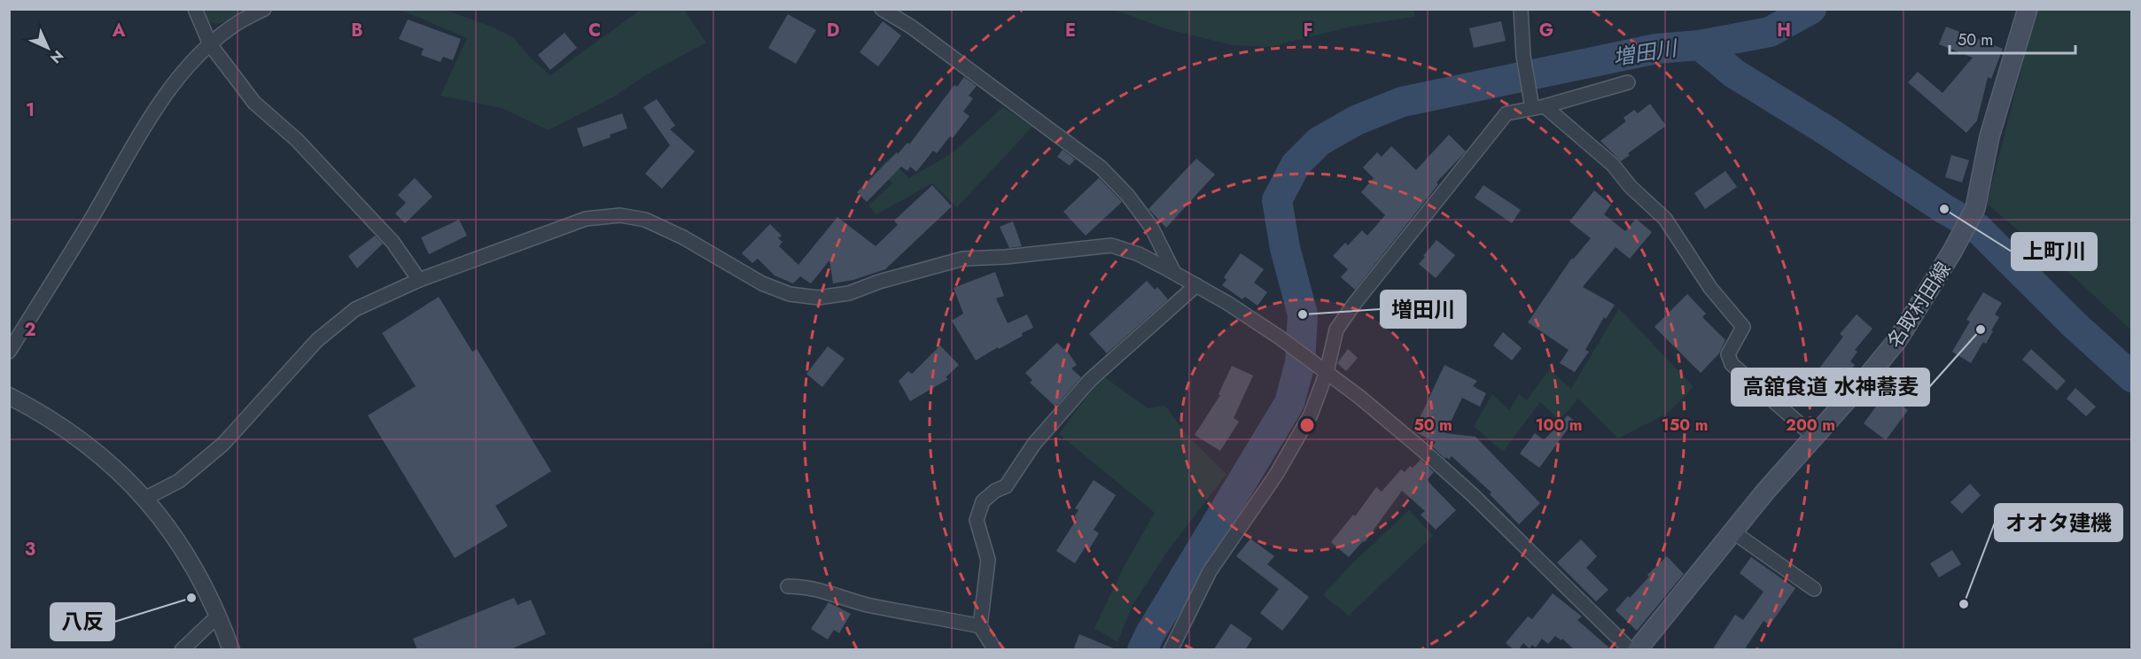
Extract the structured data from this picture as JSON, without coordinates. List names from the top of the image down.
{
  "streets": {
    "main road": ["名取村田線"]
  },
  "water": ["増田川"],
  "places": [
    "上町川",
    "増田川",
    "高舘食道 水神蕎麦",
    "八反",
    "オオタ建機"
  ],
  "scale_bar": "50 m",
  "north": "bottom right",
  "grid": {
    "columns": [
      "A",
      "B",
      "C",
      "D",
      "E",
      "F",
      "G",
      "H"
    ],
    "rows": ["1", "2", "3"]
  },
  "rings": [
    "50 m",
    "100 m",
    "150 m",
    "200 m"
  ]
}
